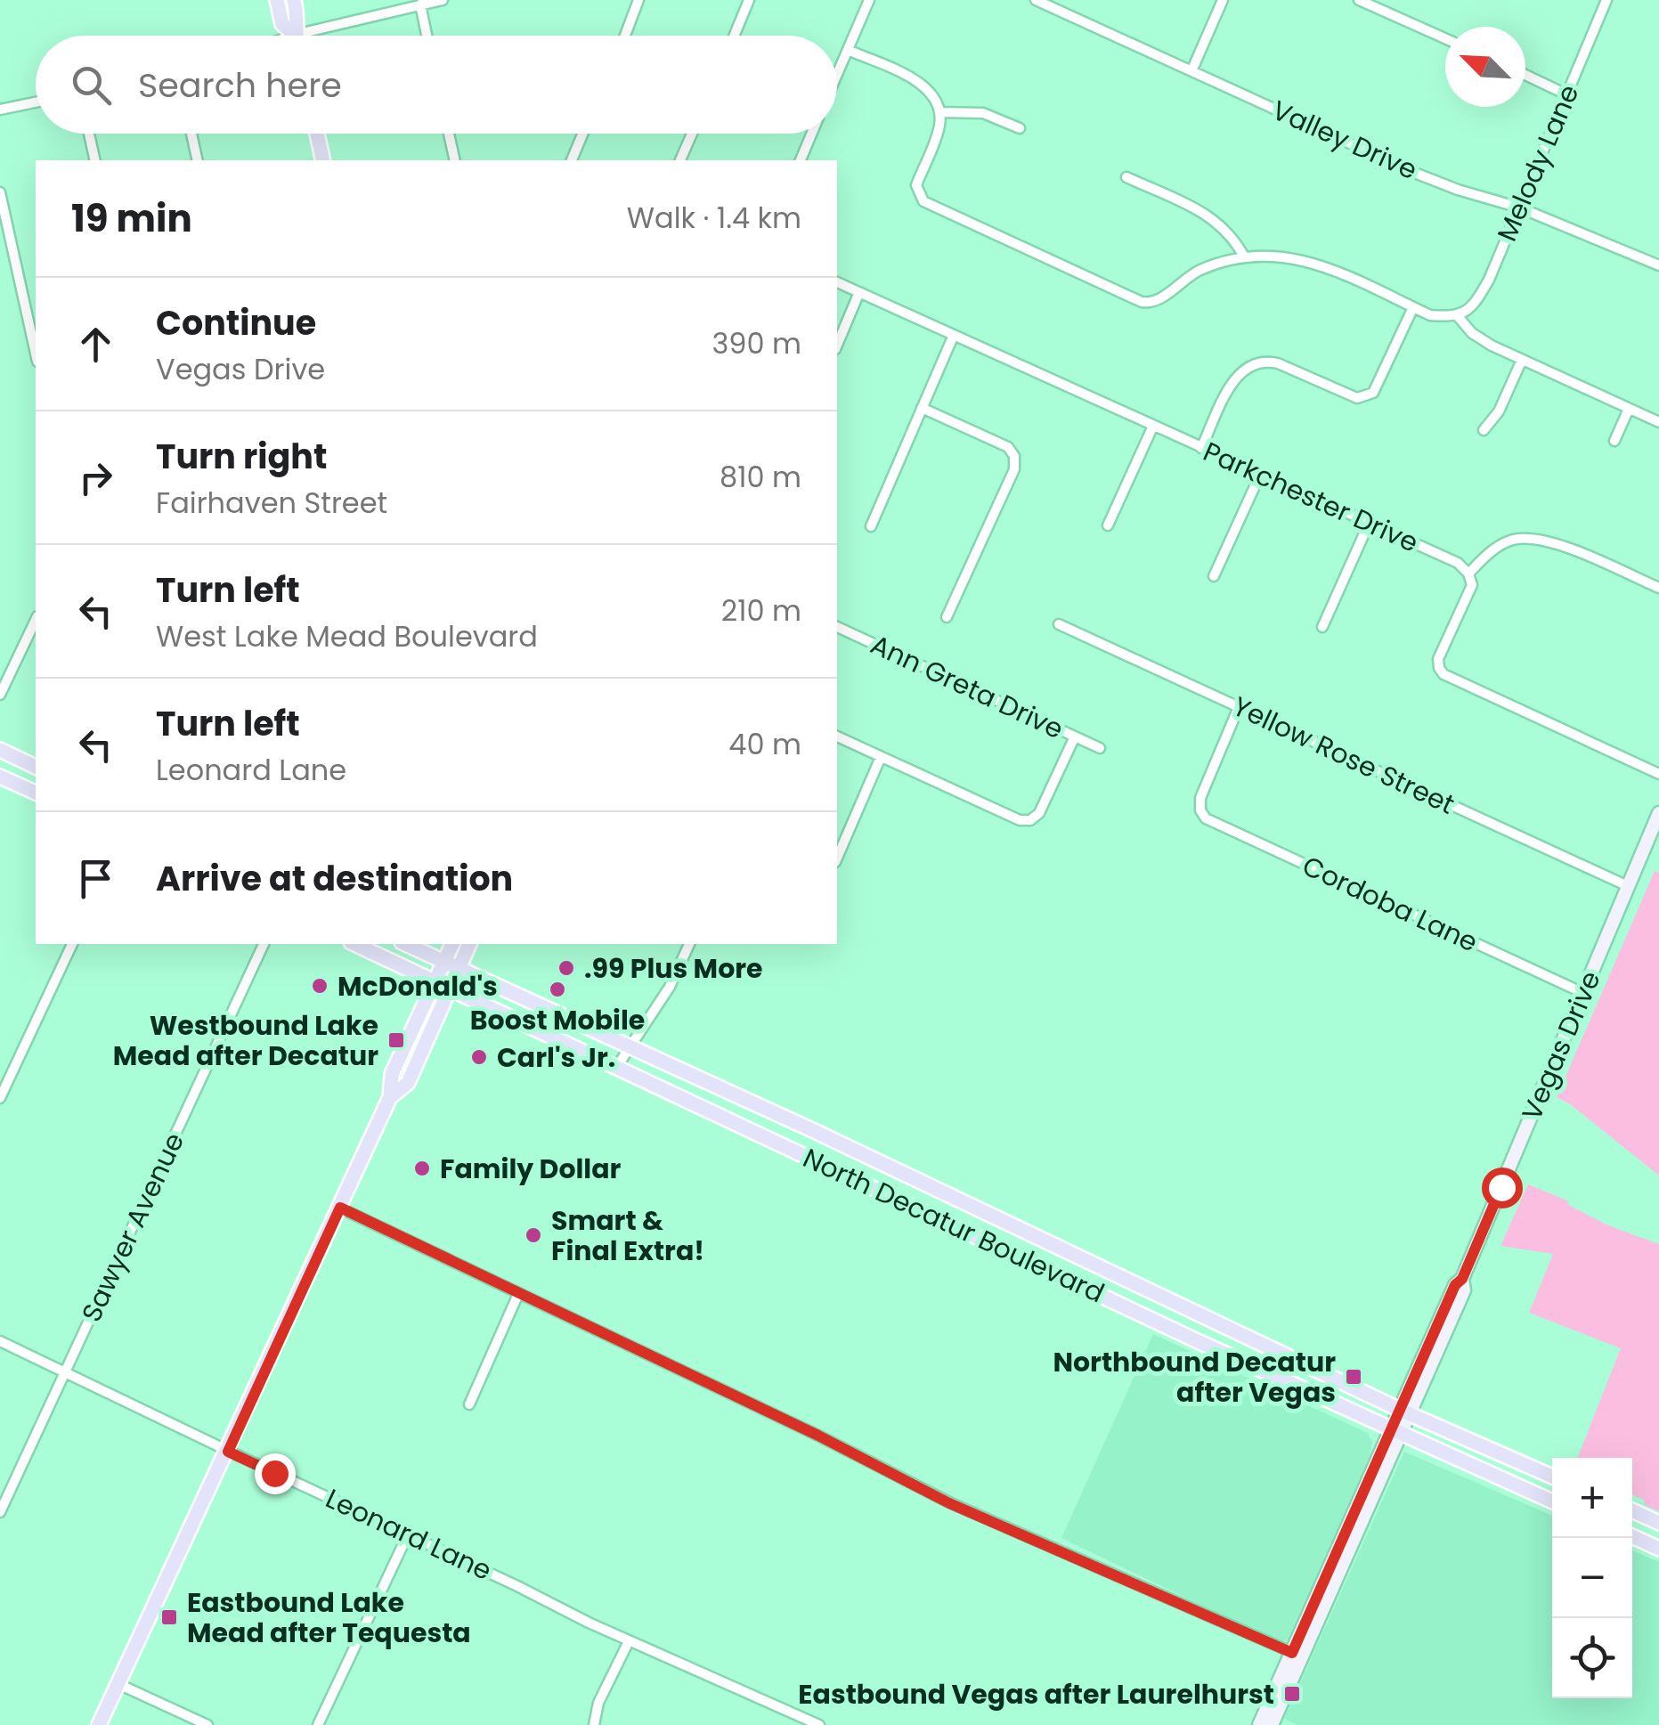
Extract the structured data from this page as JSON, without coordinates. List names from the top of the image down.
{
  "streets": {
    "main road": ["Vegas Drive", "North Decatur Boulevard"],
    "street": [
      "Valley Drive",
      "Melody Lane",
      "Parkchester Drive",
      "Ann Greta Drive",
      "Yellow Rose Street",
      "Cordoba Lane",
      "Sawyer Avenue",
      "Leonard Lane"
    ]
  },
  "crossings": [
    ["Valley Drive", "Melody Lane"],
    ["Yellow Rose Street", "Cordoba Lane"],
    ["Yellow Rose Street", "Vegas Drive"],
    ["Cordoba Lane", "Vegas Drive"],
    ["Vegas Drive", "North Decatur Boulevard"],
    ["Sawyer Avenue", "Leonard Lane"]
  ],
  "places": {
    "other": [
      ".99 Plus More",
      "McDonald's",
      "Boost Mobile",
      "Carl's Jr.",
      "Family Dollar",
      "Smart & Final Extra!"
    ],
    "transit": [
      "Westbound Lake Mead after Decatur",
      "Northbound Decatur after Vegas",
      "Eastbound Lake Mead after Tequesta",
      "Eastbound Vegas after Laurelhurst"
    ]
  },
  "north": "top left",
  "page": {
    "search": "Search here",
    "heading": ["19 min", "Walk · 1.4 km"],
    "list": [
      ["Continue", "Vegas Drive", "390 m"],
      ["Turn right", "Fairhaven Street", "810 m"],
      ["Turn left", "West Lake Mead Boulevard", "210 m"],
      ["Turn left", "Leonard Lane", "40 m"],
      "Arrive at destination"
    ],
    "map_buttons": ["+", "−"]
  }
}
